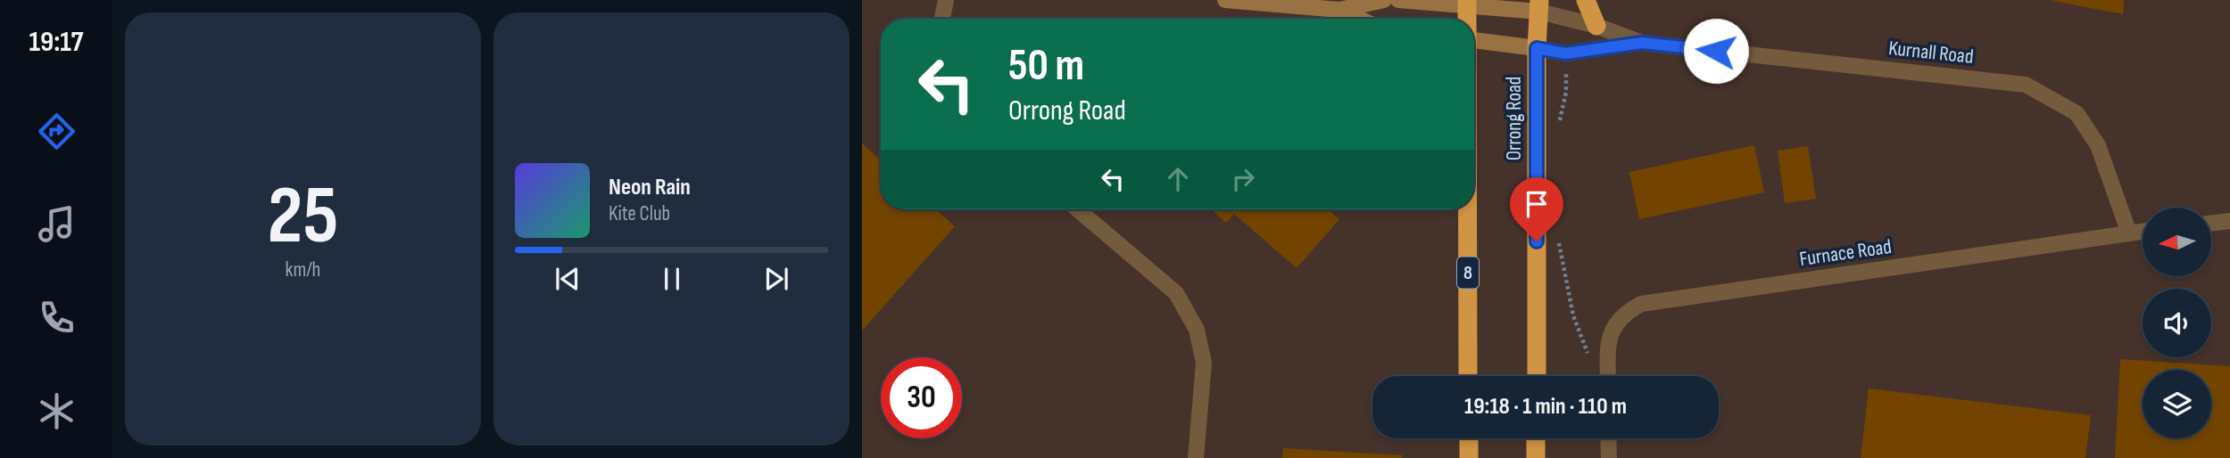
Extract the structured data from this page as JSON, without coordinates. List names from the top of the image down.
{
  "streets": {
    "highway": ["Orrong Road", "8"],
    "street": ["Kurnall Road", "Furnace Road"]
  },
  "crossings": [
    ["Kurnall Road", "Orrong Road"],
    ["Kurnall Road", "Furnace Road"],
    ["Kurnall Road", "8"]
  ],
  "north": "left",
  "page": {
    "tabs": "19:17",
    "tile": ["25", "km/h"],
    "turn": ["50 m", "Orrong Road"],
    "song": ["Neon Rain", "Kite Club"],
    "limit": "30",
    "trip": "19:18 · 1 min · 110 m"
  }
}
